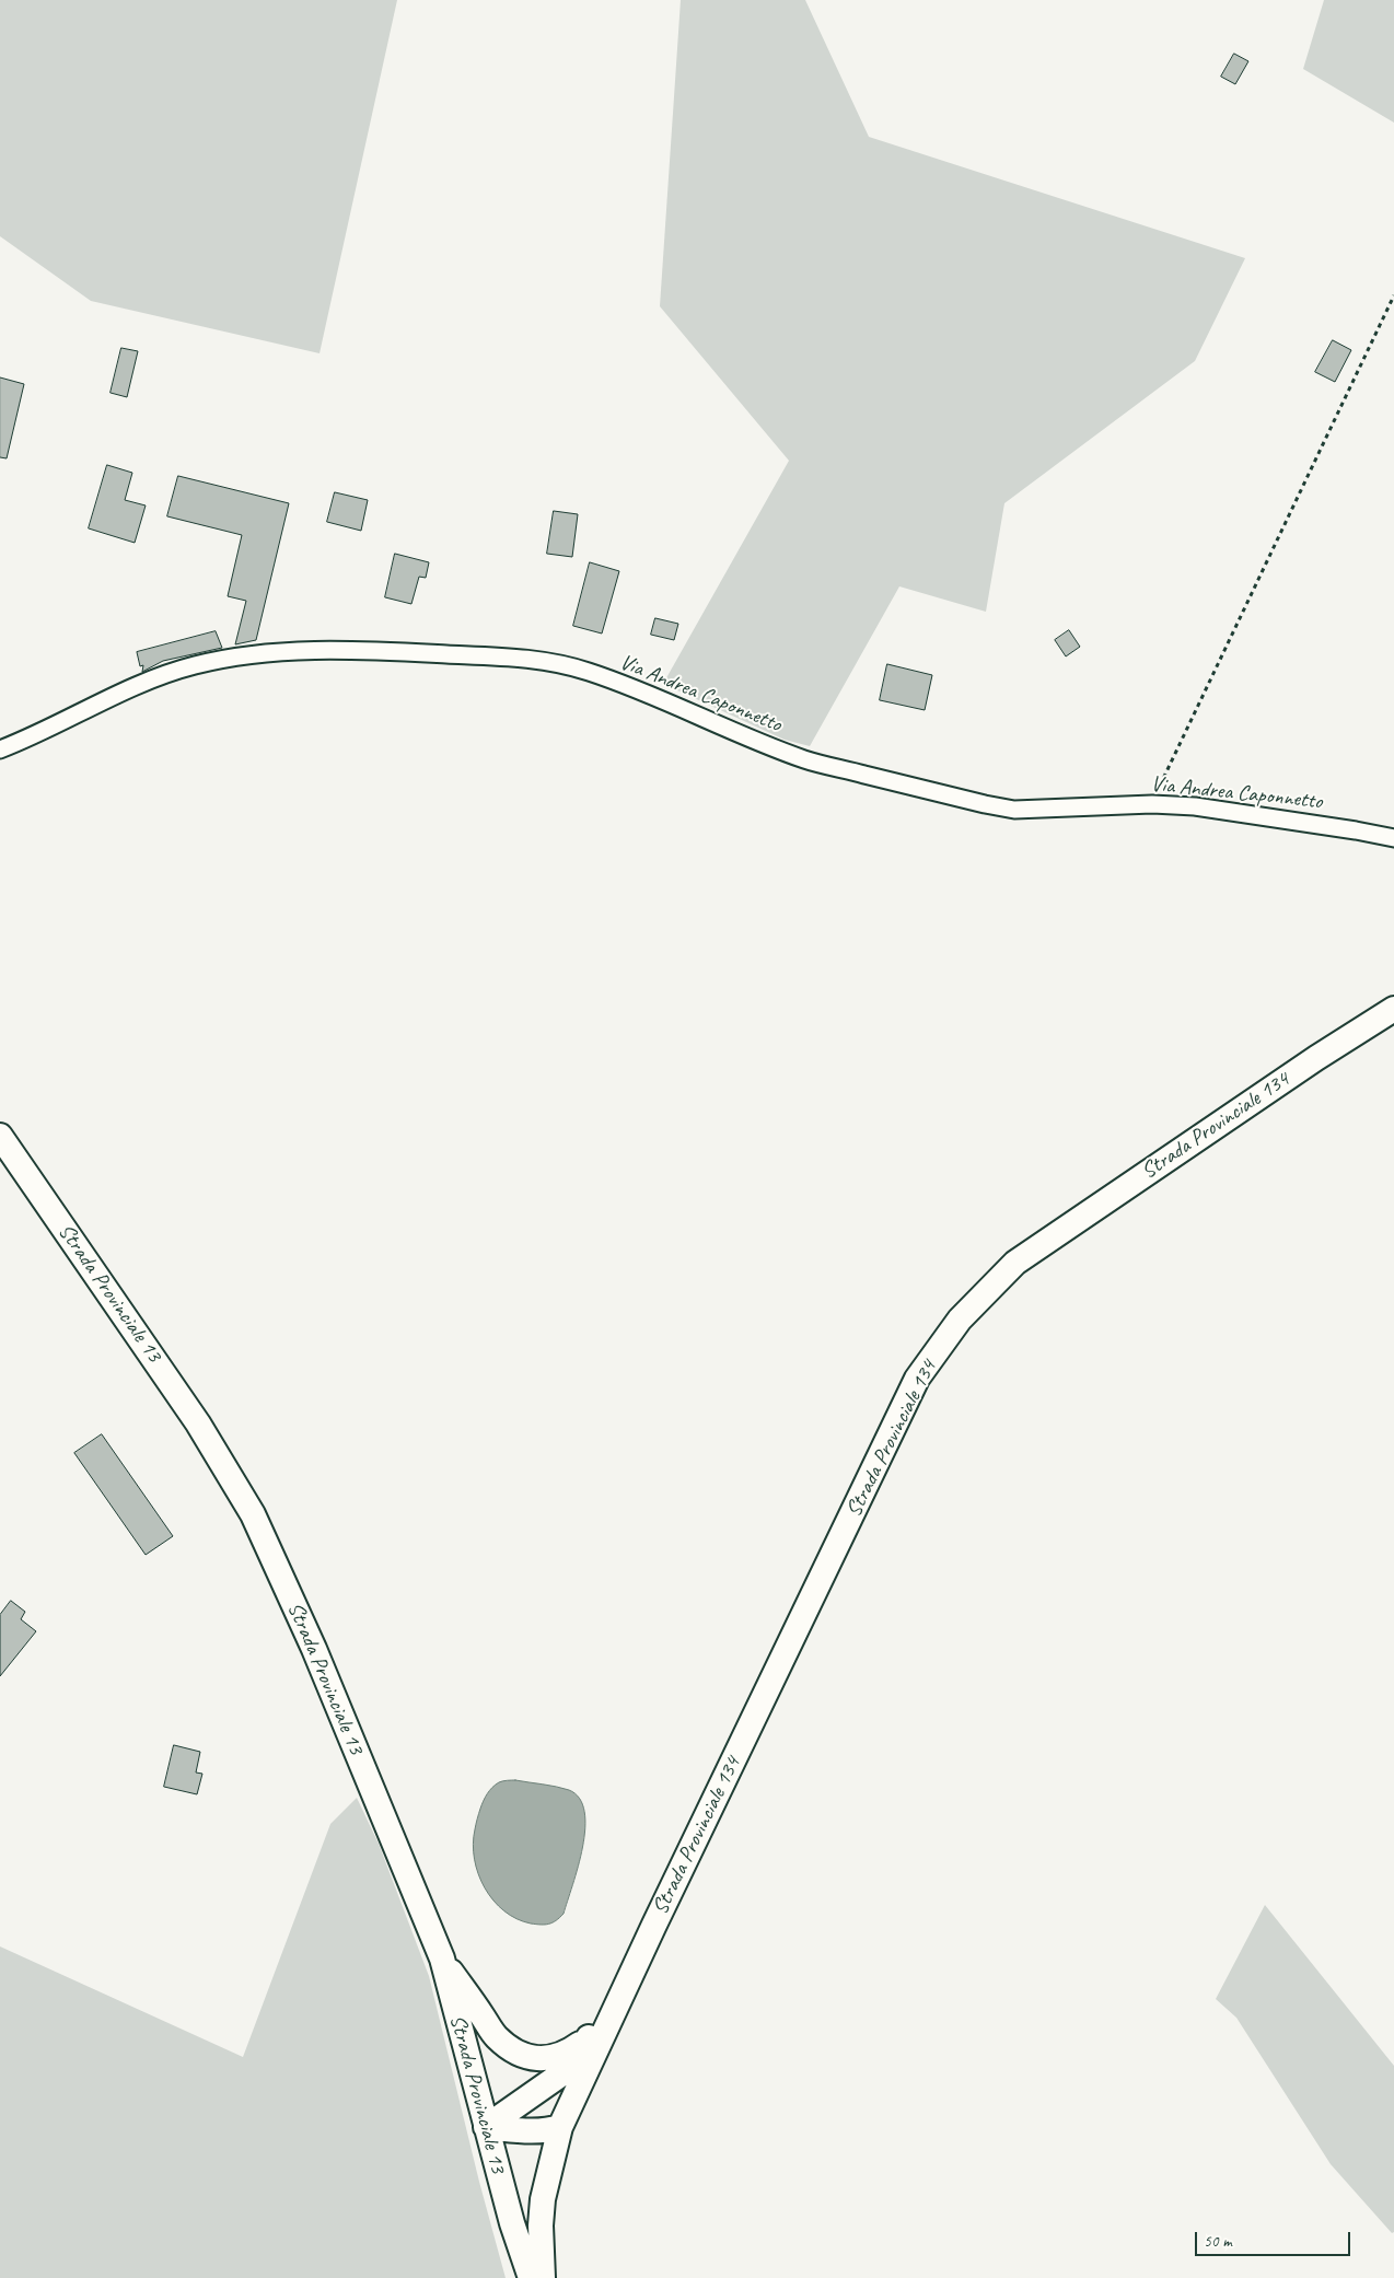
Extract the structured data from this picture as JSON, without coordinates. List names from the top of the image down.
{
  "streets": {
    "main road": ["Strada Provinciale 134", "Strada Provinciale 13"],
    "street": ["Via Andrea Caponnetto"]
  },
  "scale_bar": "50 m"
}
